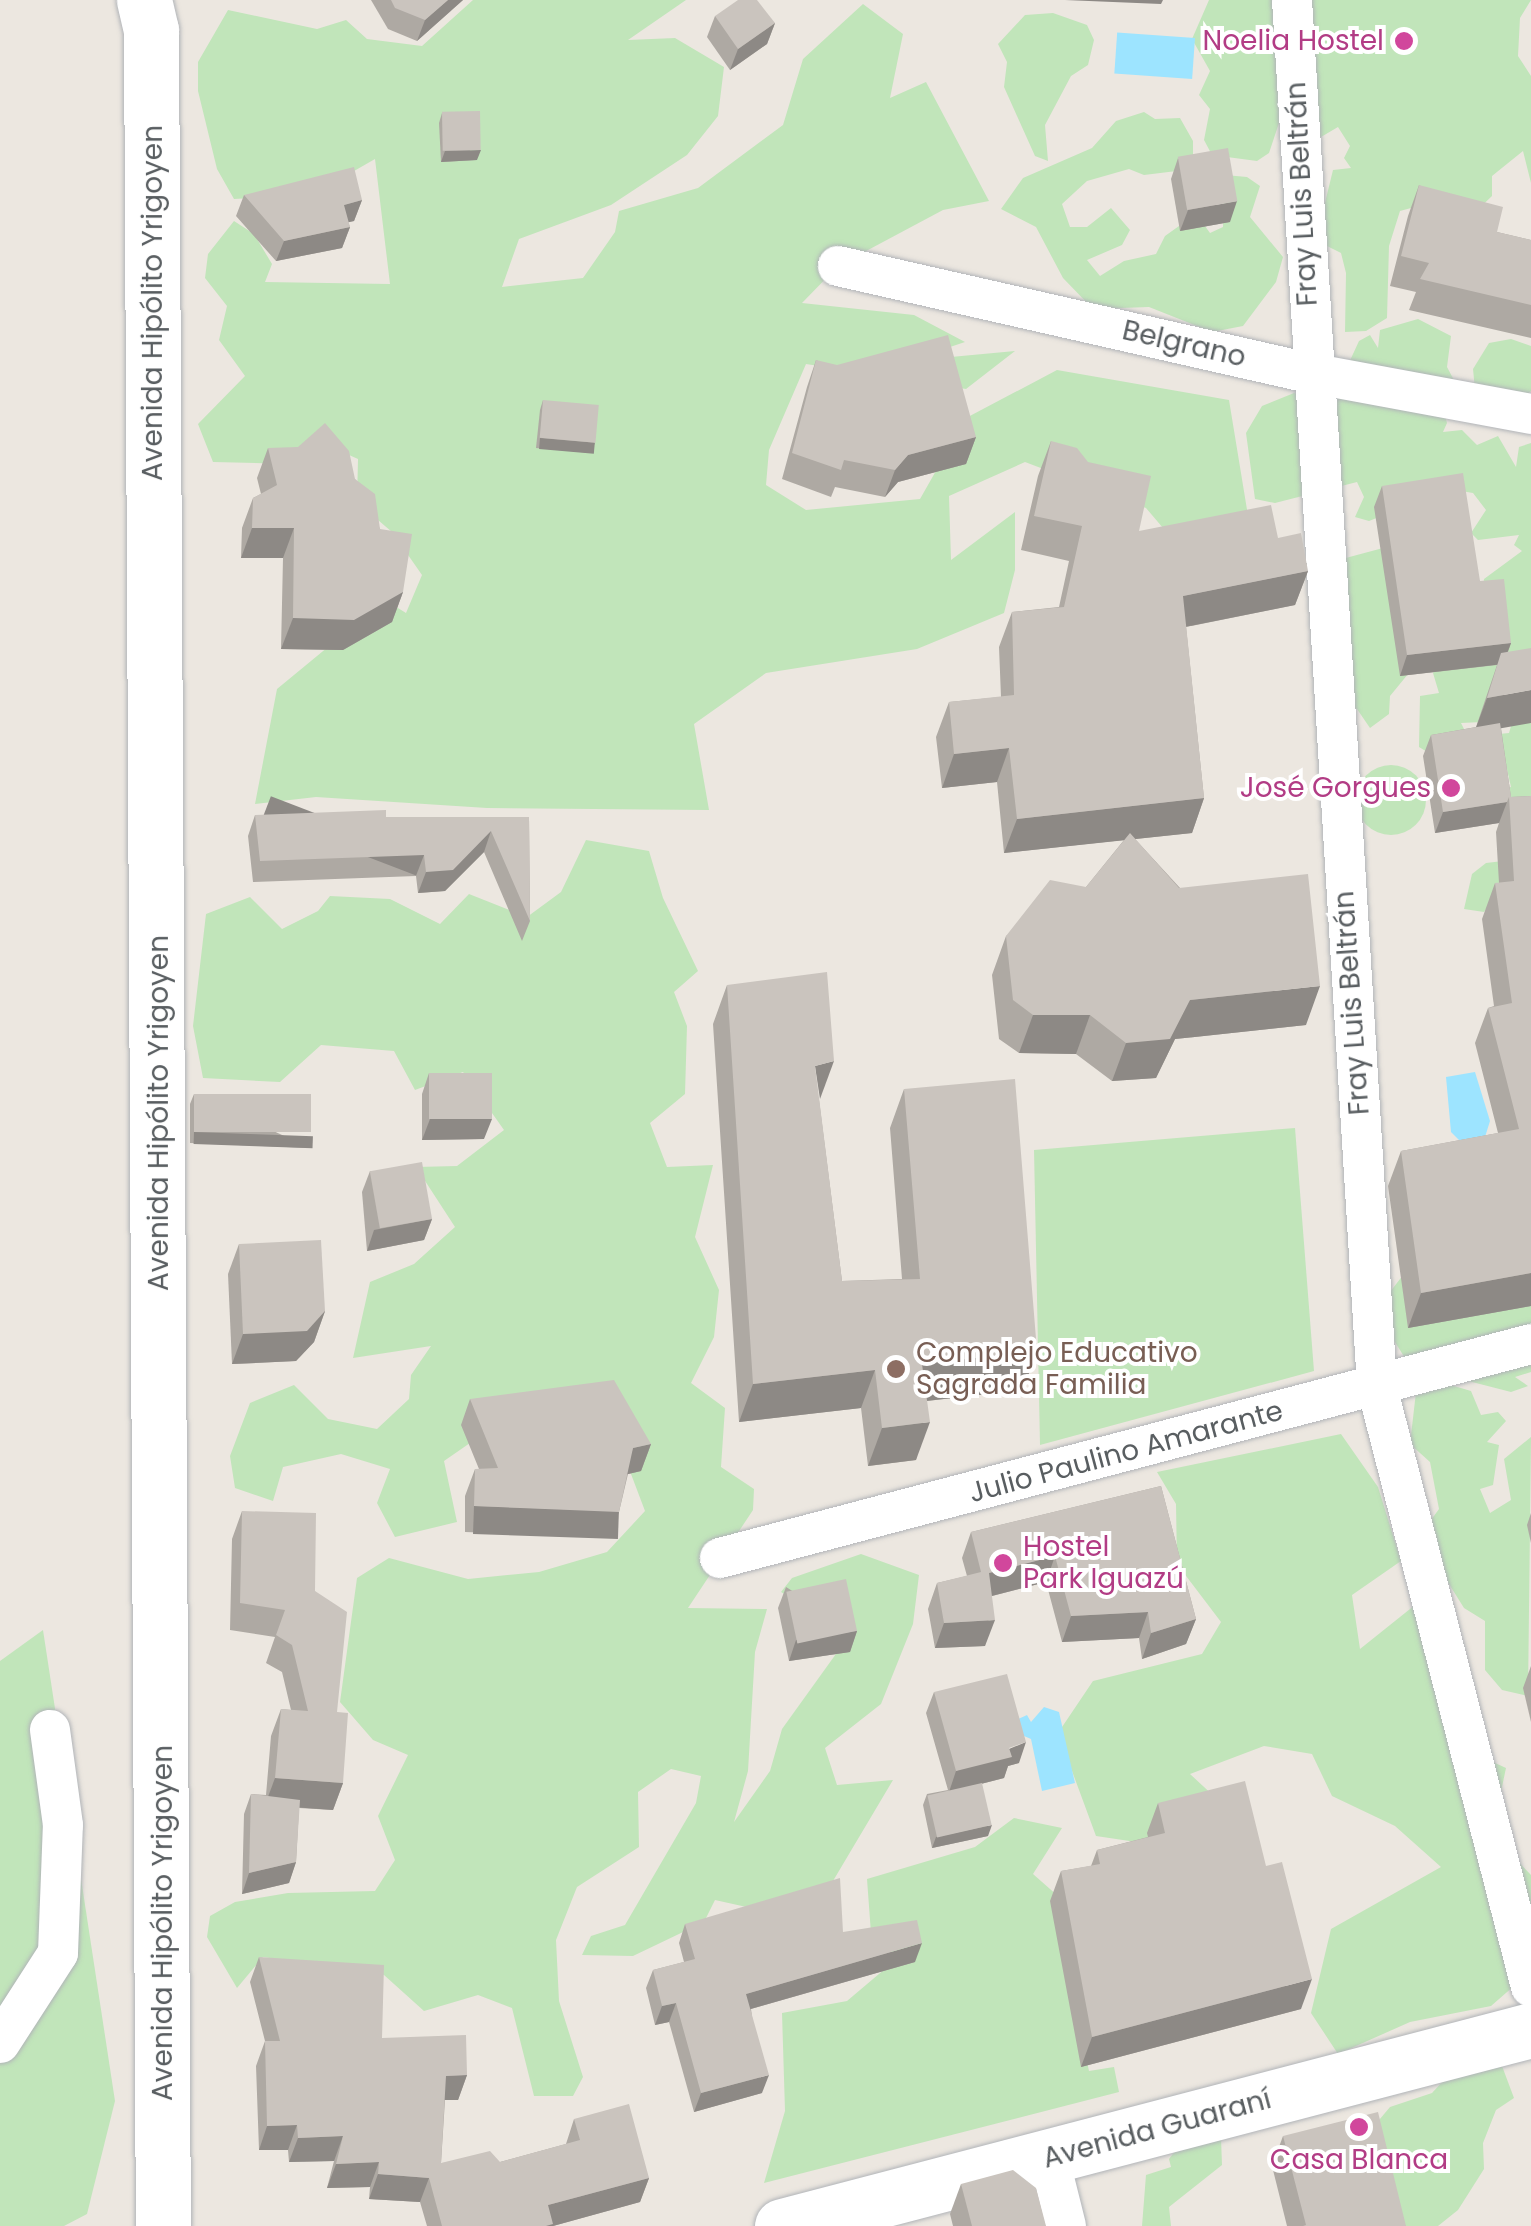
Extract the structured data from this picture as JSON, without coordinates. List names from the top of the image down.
{
  "streets": {
    "main road": ["Avenida Hipólito Yrigoyen", "Avenida Guaraní"],
    "street": ["Fray Luis Beltrán", "Belgrano", "Julio Paulino Amarante"]
  },
  "crossings": [
    ["Fray Luis Beltrán", "Belgrano"],
    ["Fray Luis Beltrán", "Julio Paulino Amarante"]
  ],
  "places": [
    "Noelia Hostel",
    "José Gorgues",
    "Complejo Educativo Sagrada Familia",
    "Hostel Park Iguazú",
    "Casa Blanca"
  ]
}
